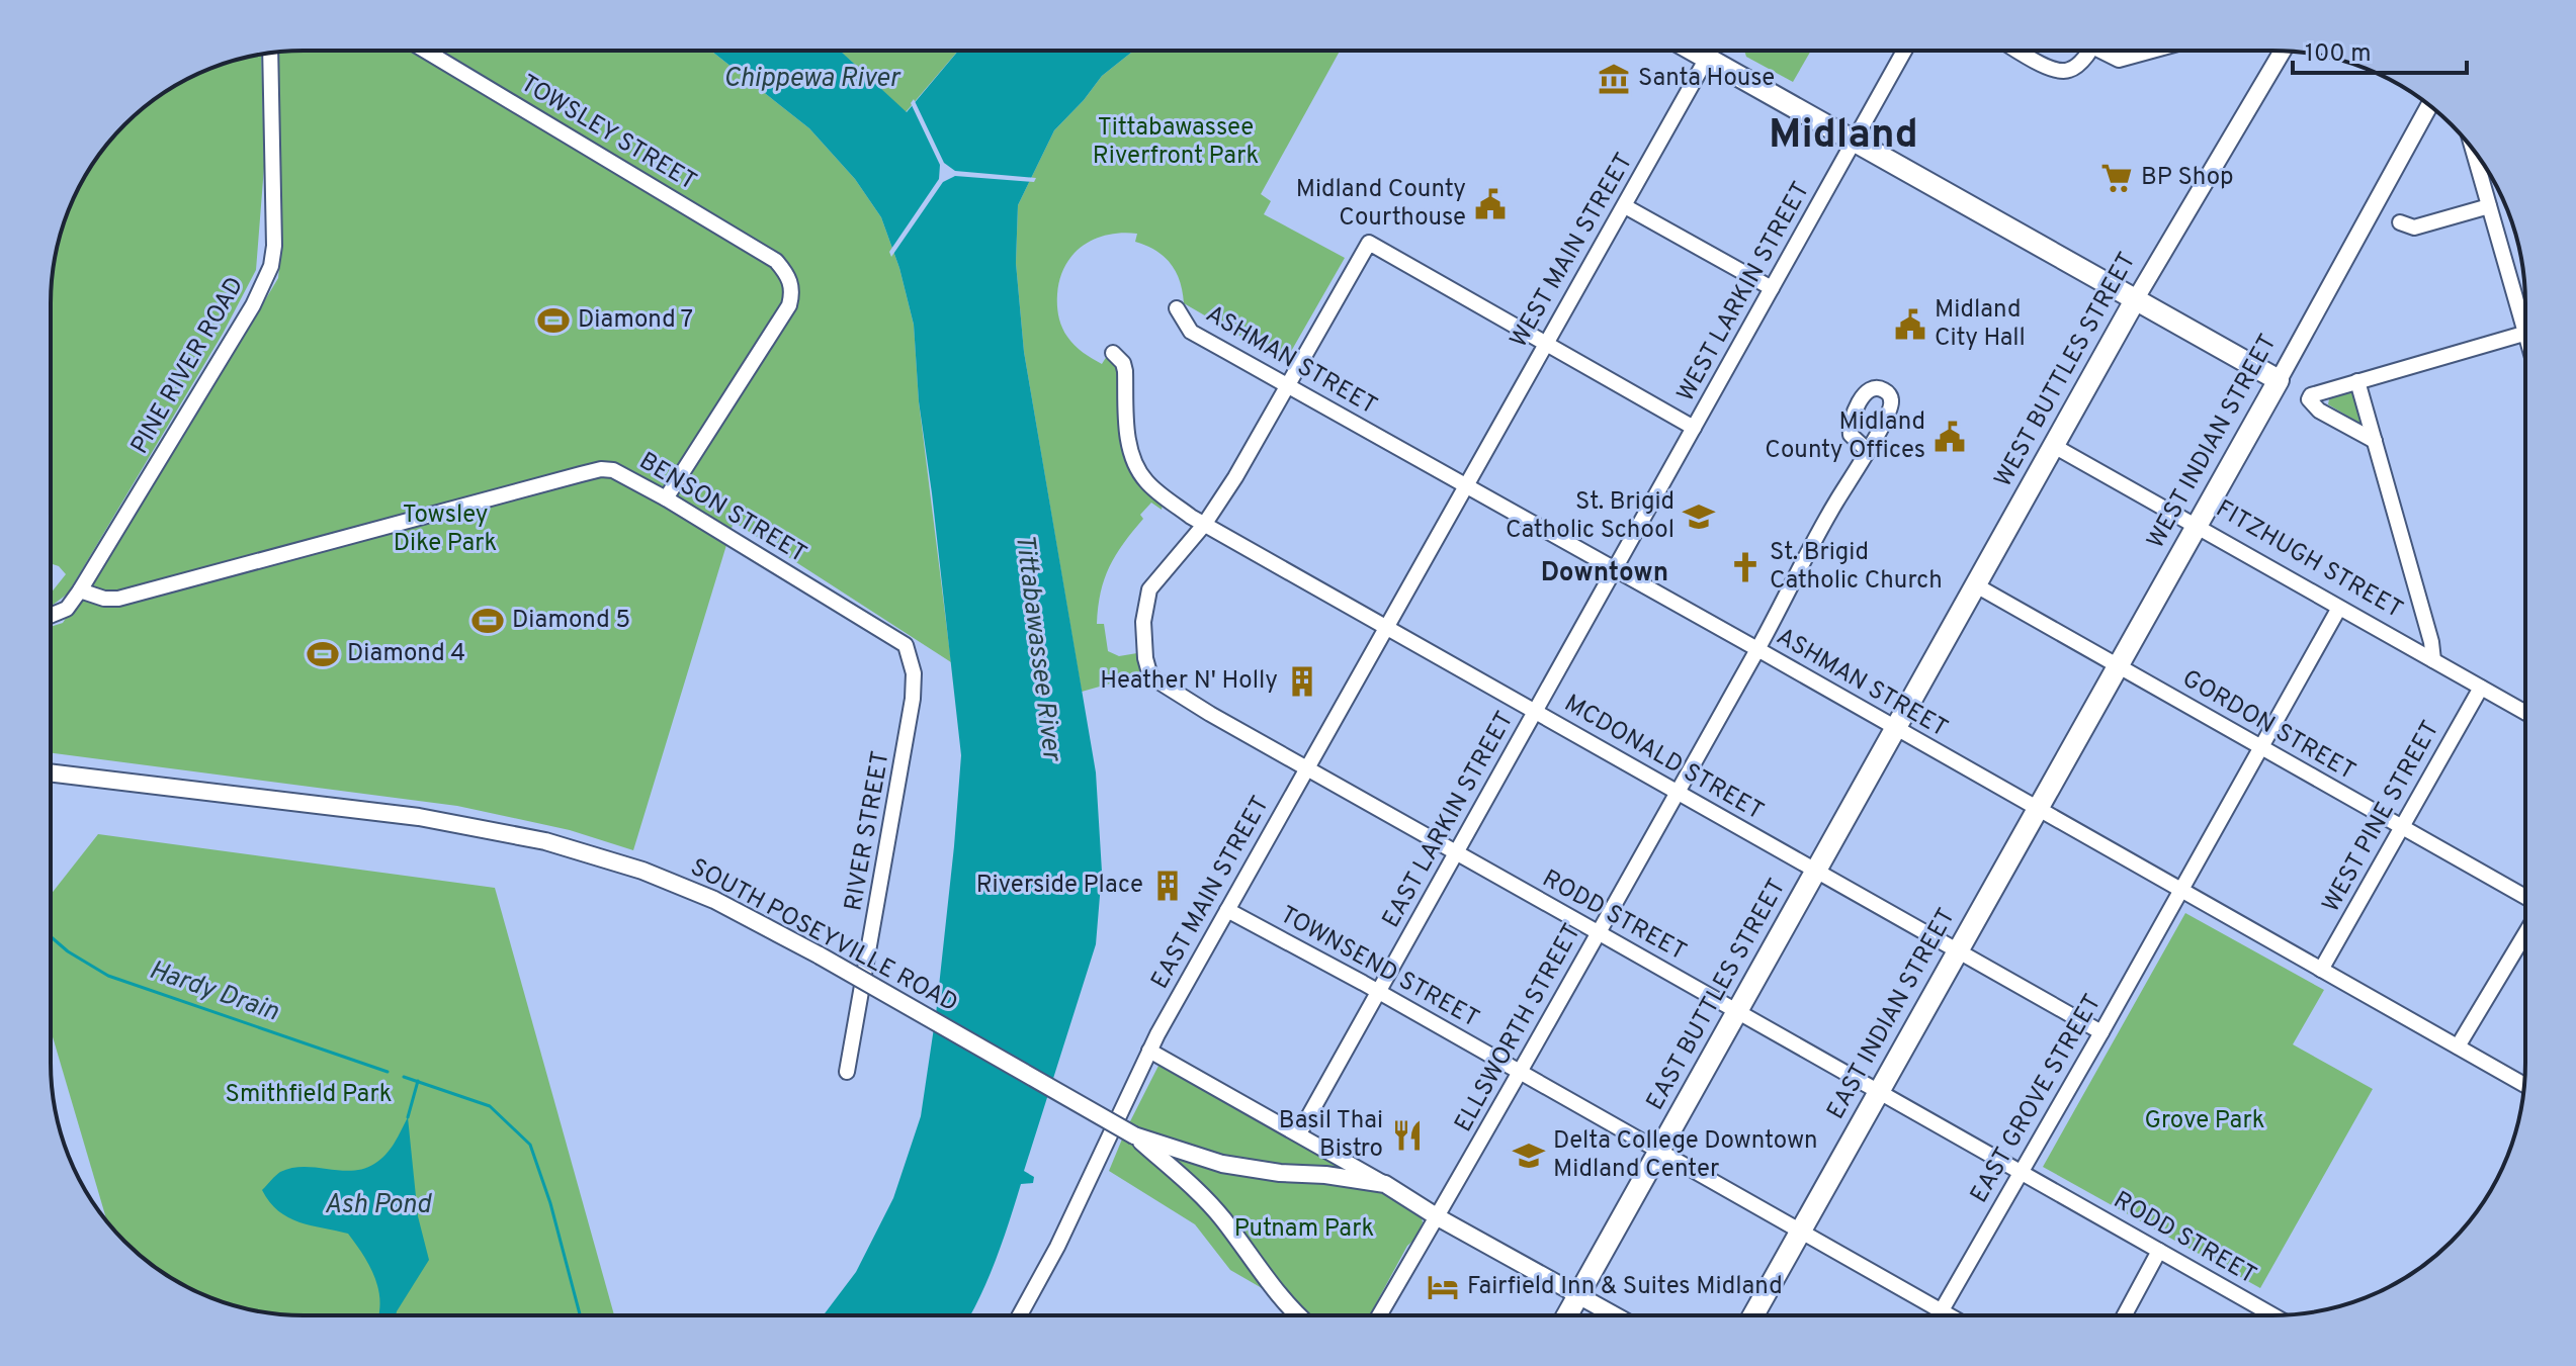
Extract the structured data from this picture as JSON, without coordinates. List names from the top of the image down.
{
  "streets": {
    "highway": [
      "WEST BUTTLES STREET",
      "WEST INDIAN STREET",
      "EAST BUTTLES STREET",
      "EAST INDIAN STREET"
    ],
    "main road": ["SOUTH POSEYVILLE ROAD"],
    "street": [
      "TOWSLEY STREET",
      "WEST MAIN STREET",
      "WEST LARKIN STREET",
      "ASHMAN STREET",
      "PINE RIVER ROAD",
      "BENSON STREET",
      "FITZHUGH STREET",
      "GORDON STREET",
      "MCDONALD STREET",
      "WEST PINE STREET",
      "EAST LARKIN STREET",
      "RIVER STREET",
      "EAST MAIN STREET",
      "RODD STREET",
      "TOWNSEND STREET",
      "ELLSWORTH STREET",
      "EAST GROVE STREET"
    ]
  },
  "crossings": [
    ["TOWSLEY STREET", "BENSON STREET"],
    ["WEST MAIN STREET", "ASHMAN STREET"],
    ["WEST MAIN STREET", "EAST MAIN STREET"],
    ["WEST LARKIN STREET", "ASHMAN STREET"],
    ["WEST LARKIN STREET", "EAST LARKIN STREET"],
    ["ASHMAN STREET", "WEST BUTTLES STREET"],
    ["ASHMAN STREET", "WEST INDIAN STREET"],
    ["ASHMAN STREET", "WEST PINE STREET"],
    ["ASHMAN STREET", "EAST LARKIN STREET"],
    ["ASHMAN STREET", "EAST MAIN STREET"],
    ["ASHMAN STREET", "EAST BUTTLES STREET"],
    ["ASHMAN STREET", "EAST INDIAN STREET"],
    ["ASHMAN STREET", "ELLSWORTH STREET"],
    ["ASHMAN STREET", "EAST GROVE STREET"],
    ["PINE RIVER ROAD", "BENSON STREET"],
    ["WEST BUTTLES STREET", "FITZHUGH STREET"],
    ["WEST BUTTLES STREET", "GORDON STREET"],
    ["WEST BUTTLES STREET", "EAST BUTTLES STREET"],
    ["WEST INDIAN STREET", "FITZHUGH STREET"],
    ["WEST INDIAN STREET", "GORDON STREET"],
    ["WEST INDIAN STREET", "EAST INDIAN STREET"],
    ["BENSON STREET", "RIVER STREET"],
    ["FITZHUGH STREET", "WEST PINE STREET"],
    ["FITZHUGH STREET", "EAST GROVE STREET"],
    ["GORDON STREET", "WEST PINE STREET"],
    ["GORDON STREET", "EAST GROVE STREET"],
    ["MCDONALD STREET", "EAST LARKIN STREET"],
    ["MCDONALD STREET", "EAST MAIN STREET"],
    ["MCDONALD STREET", "RODD STREET"],
    ["MCDONALD STREET", "EAST BUTTLES STREET"],
    ["MCDONALD STREET", "EAST INDIAN STREET"],
    ["MCDONALD STREET", "ELLSWORTH STREET"],
    ["MCDONALD STREET", "EAST GROVE STREET"],
    ["EAST LARKIN STREET", "RODD STREET"],
    ["EAST LARKIN STREET", "TOWNSEND STREET"],
    ["EAST MAIN STREET", "RODD STREET"],
    ["EAST MAIN STREET", "TOWNSEND STREET"],
    ["RODD STREET", "EAST BUTTLES STREET"],
    ["RODD STREET", "EAST INDIAN STREET"],
    ["RODD STREET", "ELLSWORTH STREET"],
    ["RODD STREET", "EAST GROVE STREET"],
    ["TOWNSEND STREET", "EAST BUTTLES STREET"],
    ["TOWNSEND STREET", "EAST INDIAN STREET"],
    ["TOWNSEND STREET", "ELLSWORTH STREET"],
    ["TOWNSEND STREET", "EAST GROVE STREET"]
  ],
  "districts": ["Midland", "Downtown"],
  "water": [
    "Chippewa River",
    "Tittabawassee River",
    "Hardy Drain",
    "Ash Pond"
  ],
  "parks": [
    "Tittabawassee Riverfront Park",
    "Towsley Dike Park",
    "Smithfield Park",
    "Grove Park",
    "Putnam Park"
  ],
  "places": {
    "museum": ["Santa House"],
    "supermarket": ["BP Shop"],
    "public building": ["Midland County Courthouse", "Midland City Hall", "Midland County Offices"],
    "sports": ["Diamond 7", "Diamond 5", "Diamond 4"],
    "school or university": ["St. Brigid Catholic School", "Delta College Downtown Midland Center"],
    "church": ["St. Brigid Catholic Church"],
    "building": ["Heather N' Holly", "Riverside Place"],
    "restaurant": ["Basil Thai Bistro"],
    "hotel": ["Fairfield Inn & Suites Midland"]
  },
  "scale_bar": "100 m"
}
